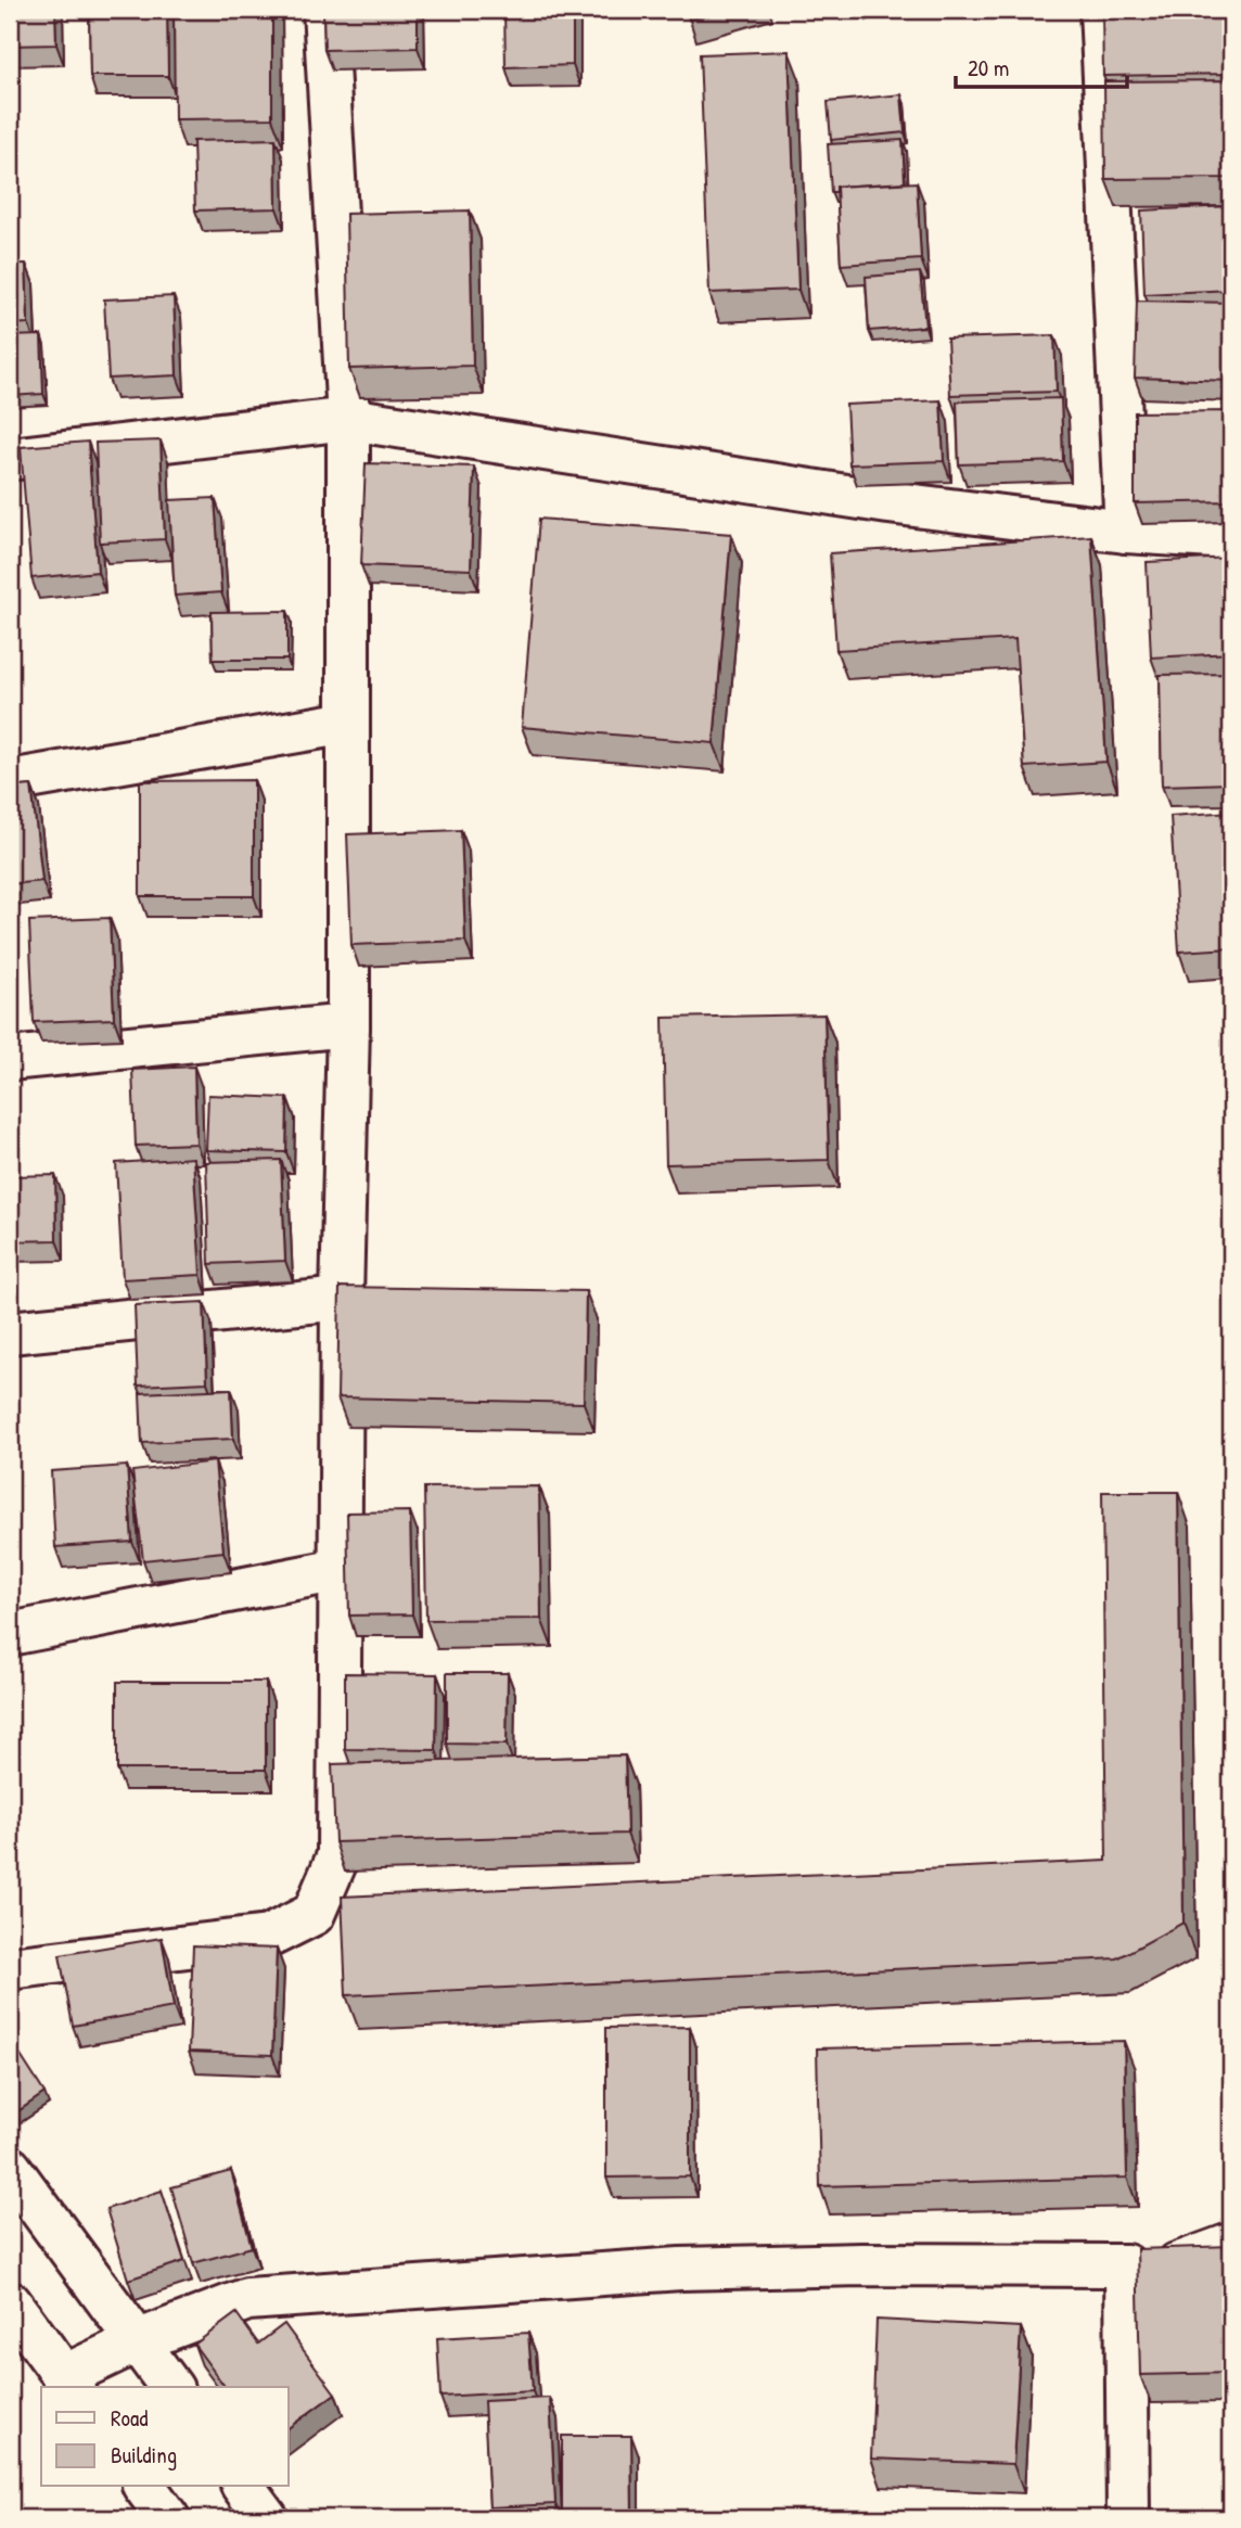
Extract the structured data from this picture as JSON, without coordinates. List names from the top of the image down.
{
  "legend": ["Road", "Building"],
  "scale_bar": "20 m"
}
